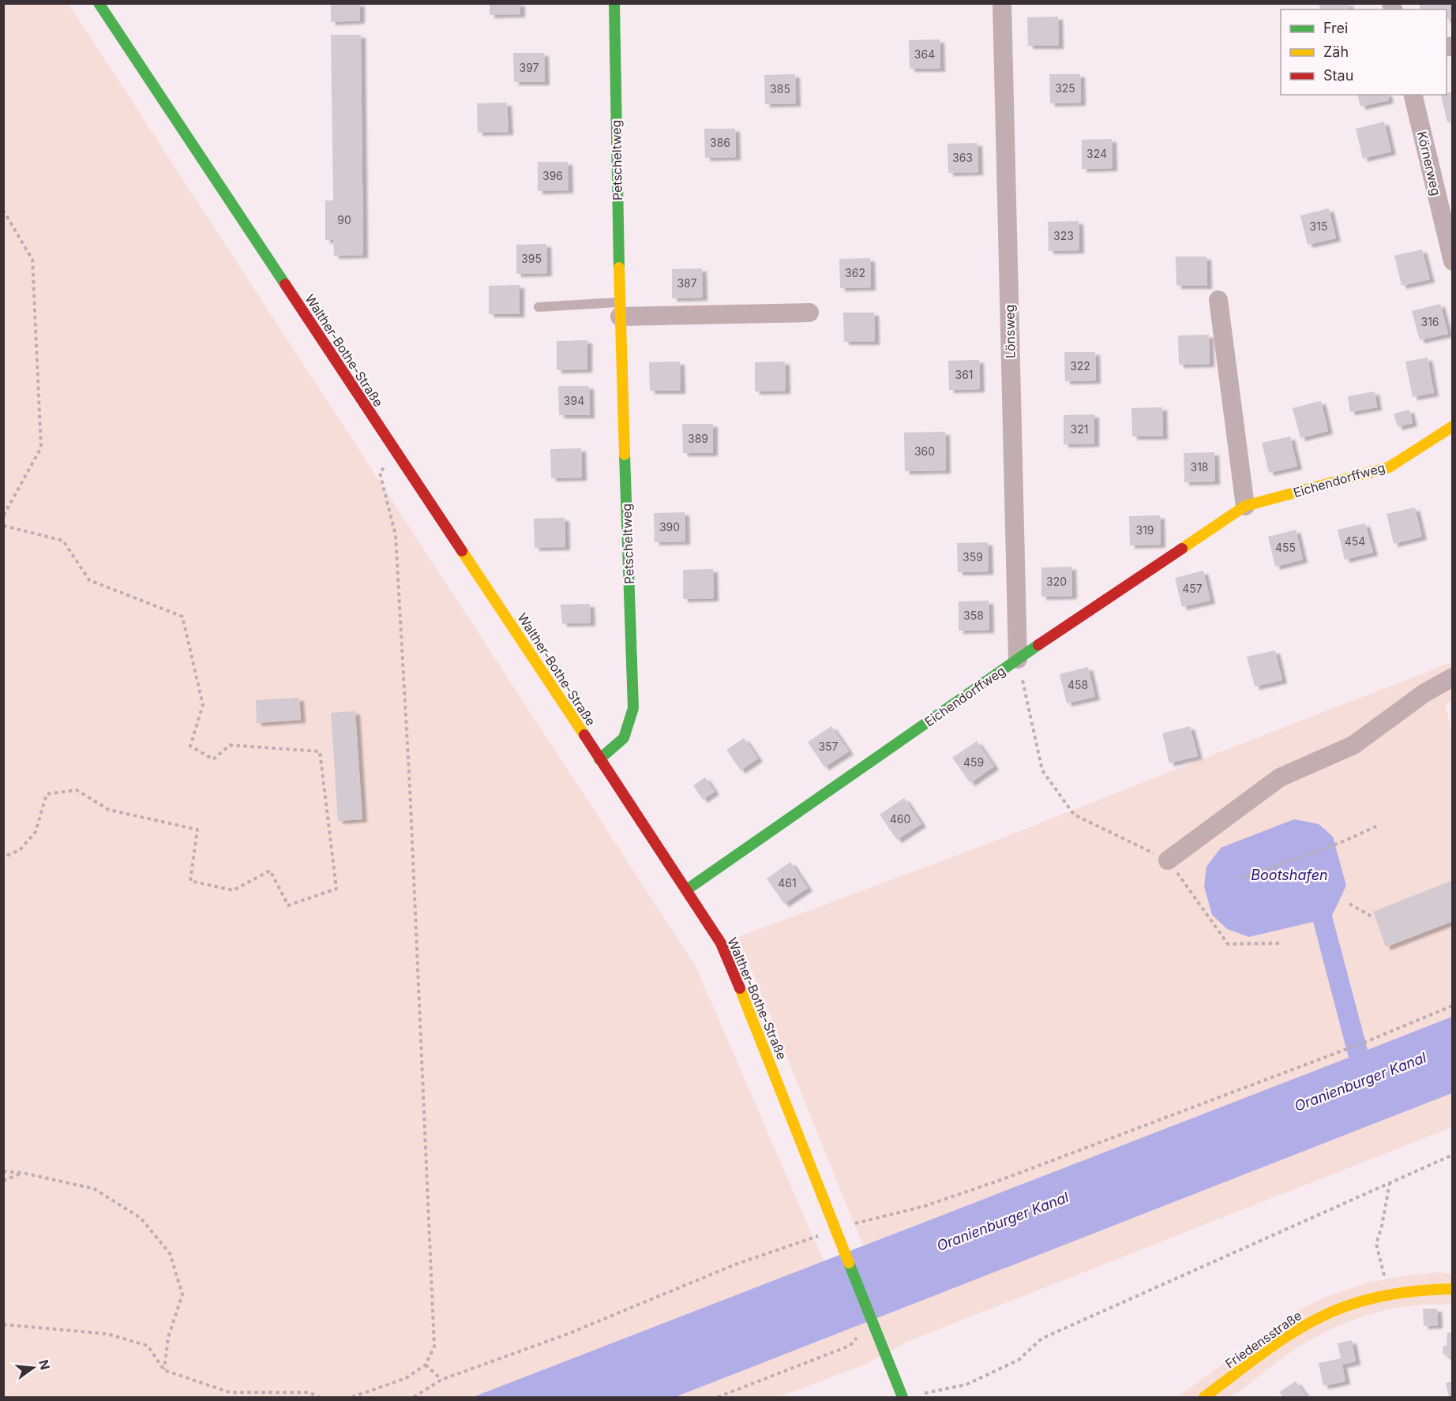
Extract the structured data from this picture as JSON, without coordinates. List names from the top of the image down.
{
  "streets": {
    "street": [
      "Petscheltweg",
      "Körnerweg",
      "Lönsweg",
      "Walther-Bothe-Straße",
      "Eichendorffweg",
      "Friedensstraße"
    ]
  },
  "crossings": [
    ["Petscheltweg", "Walther-Bothe-Straße"],
    ["Lönsweg", "Eichendorffweg"],
    ["Walther-Bothe-Straße", "Eichendorffweg"]
  ],
  "water": ["Bootshafen", "Oranienburger Kanal"],
  "house_numbers": [
    "364",
    "397",
    "325",
    "385",
    "386",
    "324",
    "363",
    "396",
    "90",
    "315",
    "323",
    "395",
    "362",
    "387",
    "316",
    "322",
    "361",
    "394",
    "321",
    "389",
    "360",
    "318",
    "390",
    "319",
    "454",
    "455",
    "359",
    "320",
    "457",
    "358",
    "458",
    "357",
    "459",
    "460",
    "461"
  ],
  "legend": ["Frei", "Zäh", "Stau"],
  "north": "right"
}
